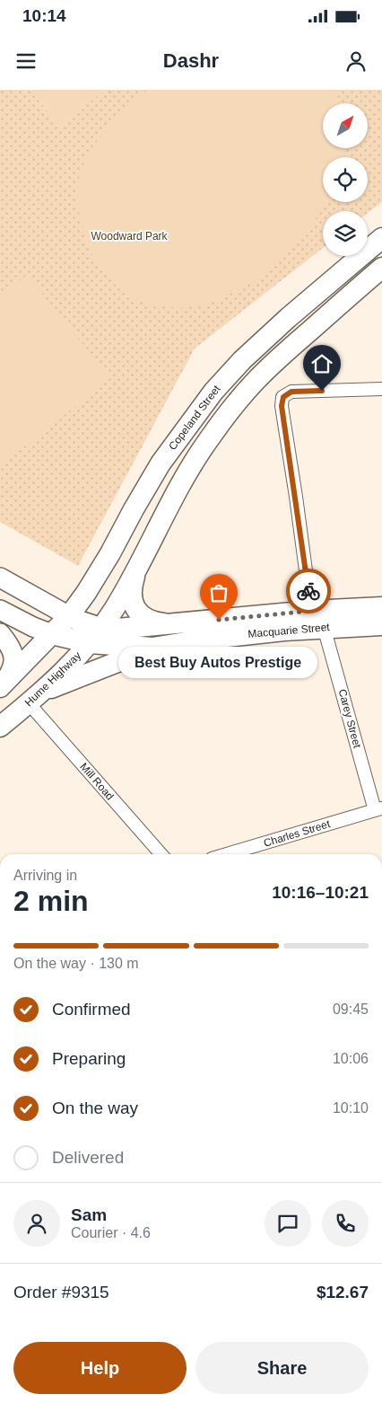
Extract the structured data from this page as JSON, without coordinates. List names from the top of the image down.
{
  "streets": {
    "highway": ["Copeland Street", "Macquarie Street", "Hume Highway"],
    "street": ["Carey Street", "Mill Road", "Charles Street"]
  },
  "crossings": [
    ["Macquarie Street", "Hume Highway"],
    ["Macquarie Street", "Carey Street"],
    ["Hume Highway", "Mill Road"],
    ["Carey Street", "Charles Street"]
  ],
  "parks": ["Woodward Park"],
  "places": ["Best Buy Autos Prestige"],
  "north": "top right",
  "page": {
    "status": "10:14",
    "header": "Dashr",
    "bubble": "Best Buy Autos Prestige",
    "heading": ["2 min", "Arriving in", "10:16–10:21"],
    "panel": [
      "Sam",
      "Courier · 4.6",
      "Order #9315",
      "$12.67"
    ],
    "bar": "On the way · 130 m",
    "list": [
      ["Confirmed", "09:45"],
      ["Preparing", "10:06"],
      ["On the way", "10:10"],
      "Delivered"
    ],
    "buttons": ["Help", "Share"]
  }
}
